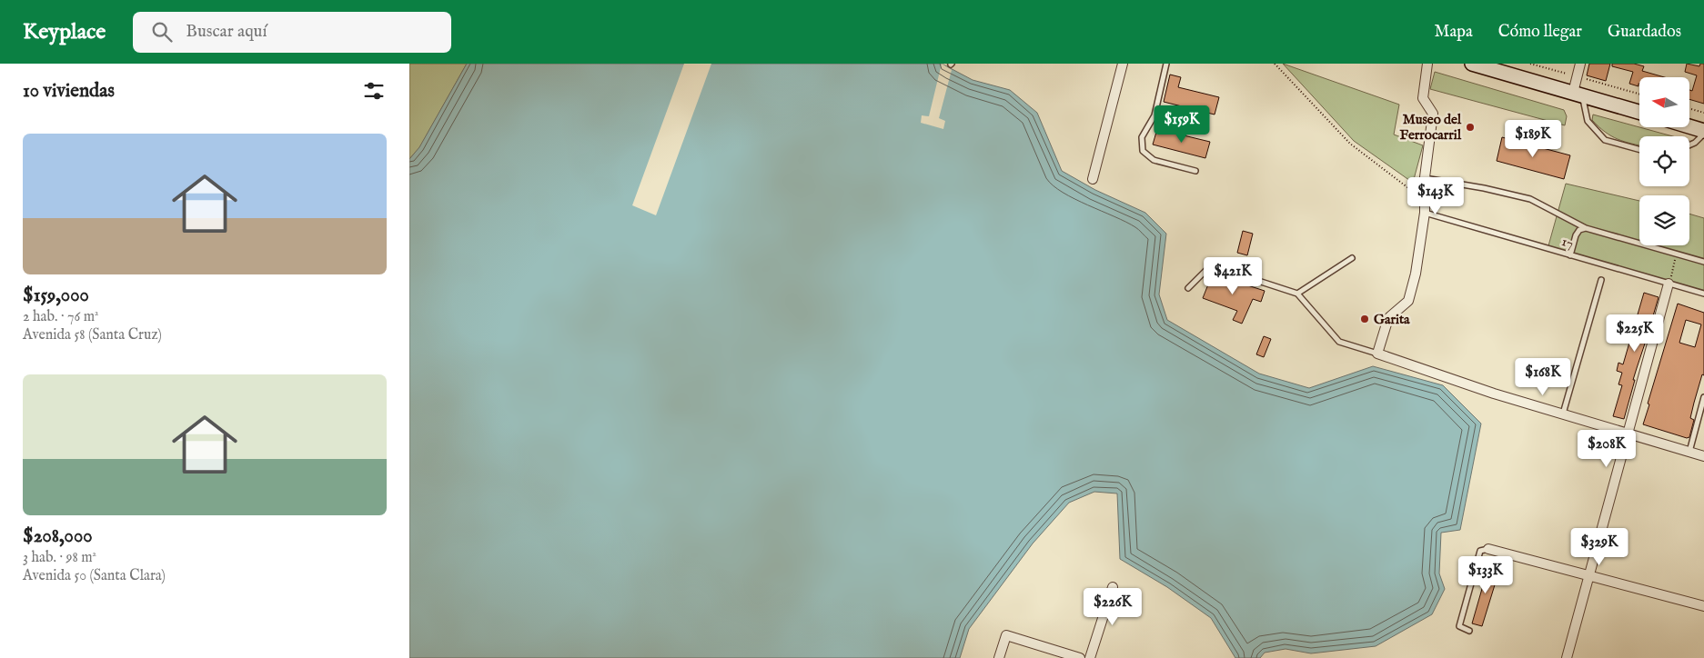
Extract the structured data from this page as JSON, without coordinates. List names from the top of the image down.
{
  "streets": {
    "lane": ["17"]
  },
  "places": ["Museo del Ferrocarril", "Garita"],
  "north": "left",
  "page": {
    "header": "Keyplace",
    "search": "Buscar aquí",
    "nav": ["Mapa", "Cómo llegar", "Guardados"],
    "heading": "10 viviendas",
    "price": [
      "$159K",
      "$189K",
      "$143K",
      "$421K",
      "$225K",
      "$168K",
      "$208K",
      "$329K",
      "$133K",
      "$226K"
    ],
    "list": [
      {
        "name": "$159,000",
        "note": "2 hab. · 76 m² · Avenida 58 (Santa Cruz)"
      },
      {
        "name": "$208,000",
        "note": "3 hab. · 98 m² · Avenida 50 (Santa Clara)"
      }
    ]
  }
}
